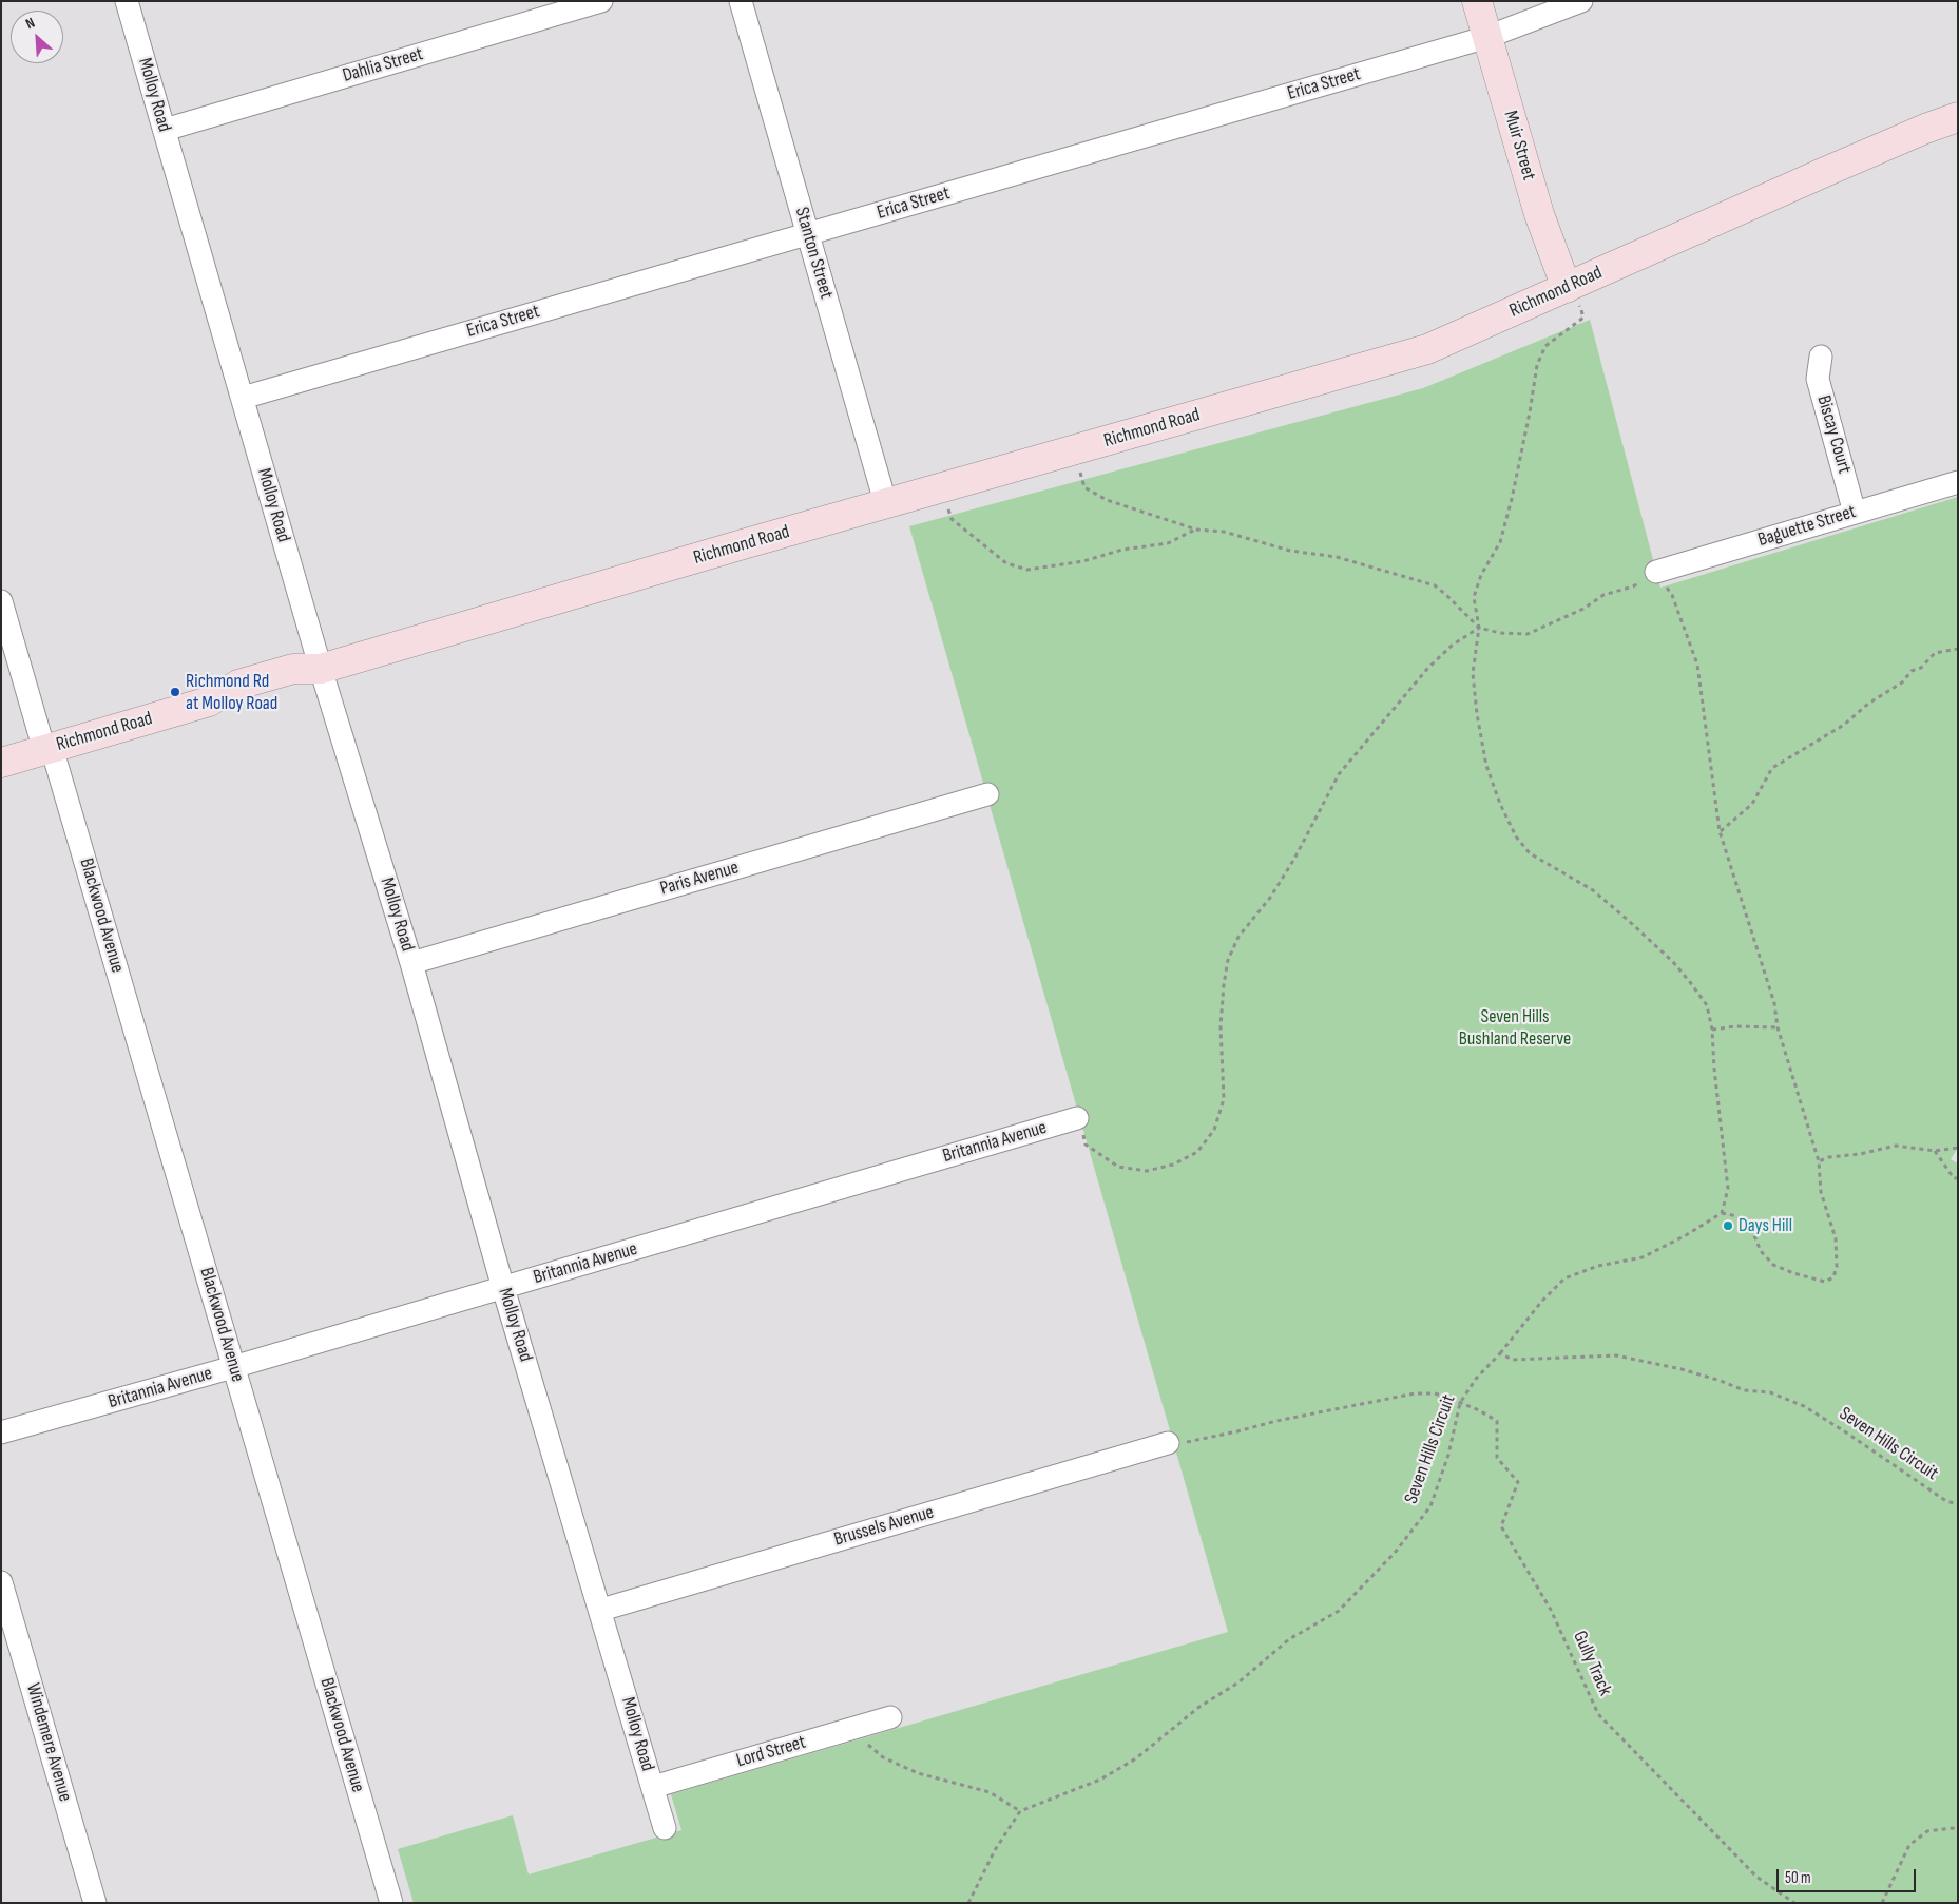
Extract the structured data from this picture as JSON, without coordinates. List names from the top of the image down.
{
  "streets": {
    "main road": ["Muir Street", "Richmond Road"],
    "street": [
      "Dahlia Street",
      "Erica Street",
      "Molloy Road",
      "Stanton Street",
      "Biscay Court",
      "Baguette Street",
      "Paris Avenue",
      "Blackwood Avenue",
      "Britannia Avenue",
      "Brussels Avenue",
      "Windemere Avenue",
      "Lord Street"
    ],
    "path": ["Seven Hills Circuit", "Gully Track"]
  },
  "crossings": [
    ["Dahlia Street", "Molloy Road"],
    ["Erica Street", "Molloy Road"],
    ["Erica Street", "Muir Street"],
    ["Erica Street", "Stanton Street"],
    ["Molloy Road", "Richmond Road"],
    ["Molloy Road", "Paris Avenue"],
    ["Molloy Road", "Britannia Avenue"],
    ["Molloy Road", "Brussels Avenue"],
    ["Molloy Road", "Lord Street"],
    ["Muir Street", "Richmond Road"],
    ["Stanton Street", "Richmond Road"],
    ["Richmond Road", "Blackwood Avenue"],
    ["Biscay Court", "Baguette Street"],
    ["Blackwood Avenue", "Britannia Avenue"],
    ["Seven Hills Circuit", "Gully Track"]
  ],
  "parks": ["Seven Hills Bushland Reserve"],
  "places": ["Richmond Rd at Molloy Road", "Days Hill"],
  "scale_bar": "50 m",
  "north": "top left"
}
